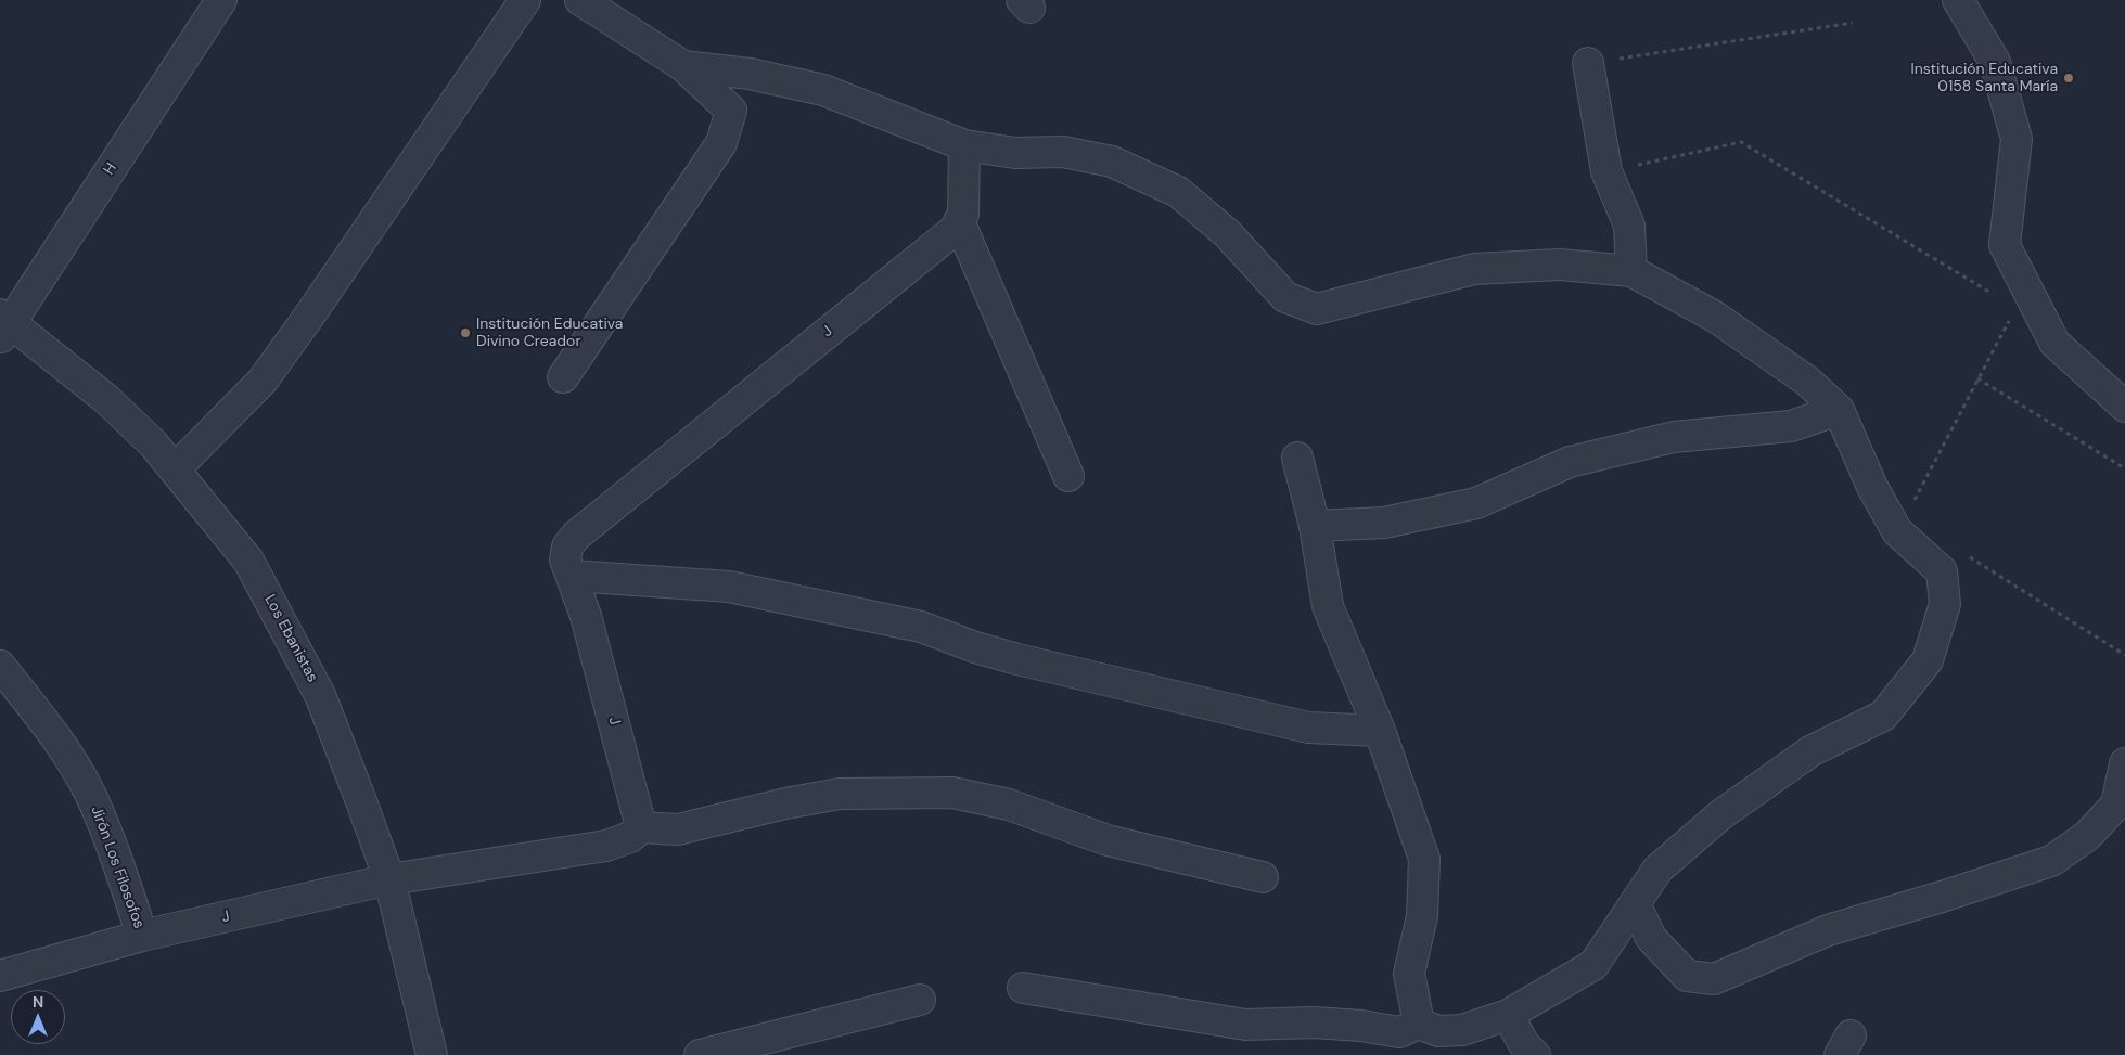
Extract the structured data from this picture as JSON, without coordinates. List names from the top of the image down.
{
  "streets": {
    "street": [
      "H",
      "J",
      "Los Ebanistas",
      "Jirón Los Filosofos"
    ]
  },
  "crossings": [
    ["H", "Los Ebanistas"],
    ["J", "Los Ebanistas"],
    ["J", "Jirón Los Filosofos"]
  ],
  "places": ["Institución Educativa 0158 Santa María", "Institución Educativa Divino Creador"],
  "north": "top"
}
